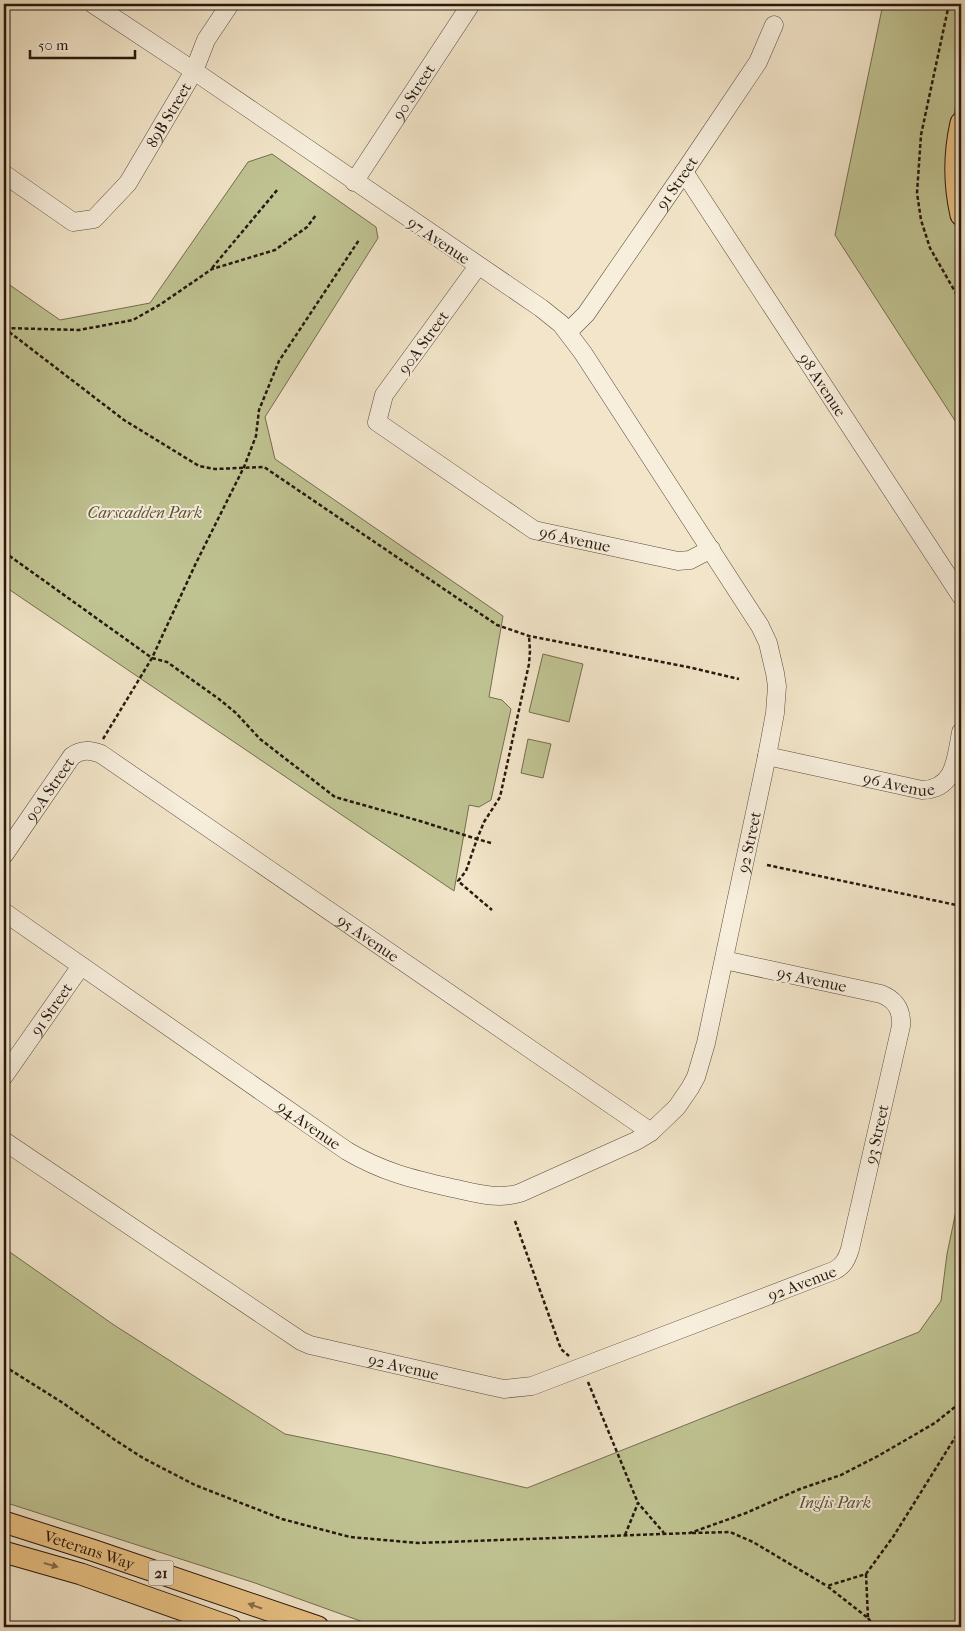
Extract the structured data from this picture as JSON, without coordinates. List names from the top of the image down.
{
  "streets": {
    "main road": ["Veterans Way", "21"],
    "street": [
      "90 Street",
      "89B Street",
      "91 Street",
      "97 Avenue",
      "90A Street",
      "98 Avenue",
      "96 Avenue",
      "92 Street",
      "95 Avenue",
      "94 Avenue",
      "93 Street",
      "92 Avenue"
    ]
  },
  "crossings": [
    ["90 Street", "97 Avenue"],
    ["89B Street", "97 Avenue"],
    ["91 Street", "97 Avenue"],
    ["91 Street", "98 Avenue"],
    ["91 Street", "94 Avenue"],
    ["97 Avenue", "90A Street"],
    ["97 Avenue", "96 Avenue"],
    ["97 Avenue", "92 Street"],
    ["90A Street", "96 Avenue"],
    ["90A Street", "95 Avenue"],
    ["96 Avenue", "92 Street"],
    ["92 Street", "95 Avenue"],
    ["92 Street", "94 Avenue"],
    ["95 Avenue", "94 Avenue"],
    ["95 Avenue", "93 Street"],
    ["93 Street", "92 Avenue"]
  ],
  "parks": ["Carscadden Park", "Inglis Park"],
  "scale_bar": "50 m"
}
